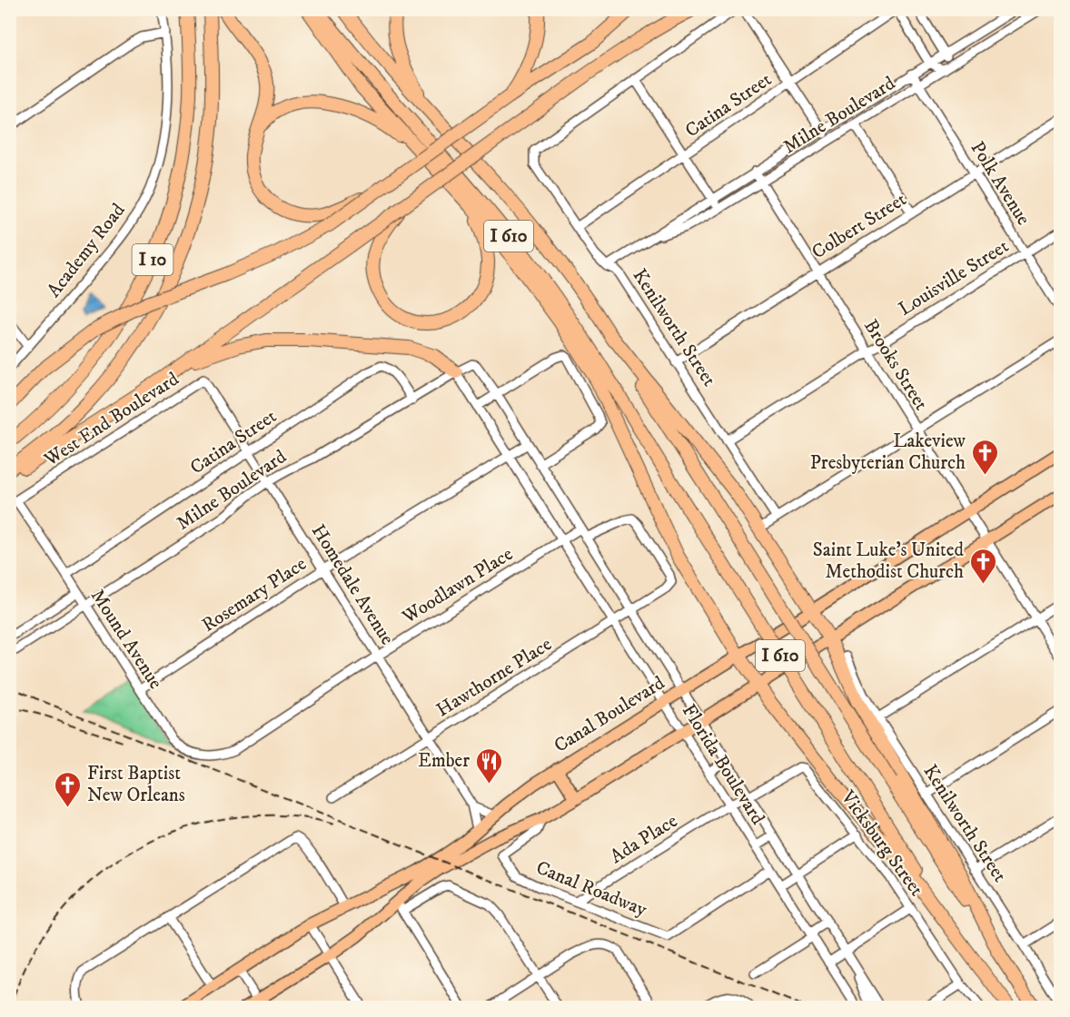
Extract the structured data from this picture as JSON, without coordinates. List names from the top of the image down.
{
  "streets": {
    "highway": ["I 610", "I 10"],
    "main road": ["Canal Boulevard"],
    "street": [
      "Catina Street",
      "Milne Boulevard",
      "Polk Avenue",
      "Colbert Street",
      "Academy Road",
      "Louisville Street",
      "Kenilworth Street",
      "Brooks Street",
      "West End Boulevard",
      "Homedale Avenue",
      "Woodlawn Place",
      "Rosemary Place",
      "Mound Avenue",
      "Hawthorne Place",
      "Florida Boulevard",
      "Ada Place",
      "Vicksburg Street",
      "Canal Roadway"
    ]
  },
  "crossings": [
    ["Catina Street", "Milne Boulevard"],
    ["Catina Street", "Kenilworth Street"],
    ["Catina Street", "Homedale Avenue"],
    ["Catina Street", "Mound Avenue"],
    ["Milne Boulevard", "Polk Avenue"],
    ["Milne Boulevard", "Kenilworth Street"],
    ["Milne Boulevard", "Brooks Street"],
    ["Milne Boulevard", "Homedale Avenue"],
    ["Milne Boulevard", "Mound Avenue"],
    ["Milne Boulevard", "Florida Boulevard"],
    ["Polk Avenue", "Colbert Street"],
    ["Polk Avenue", "Louisville Street"],
    ["Colbert Street", "Kenilworth Street"],
    ["Colbert Street", "Brooks Street"],
    ["Louisville Street", "Kenilworth Street"],
    ["Louisville Street", "Brooks Street"],
    ["Brooks Street", "Canal Boulevard"],
    ["West End Boulevard", "Homedale Avenue"],
    ["West End Boulevard", "Mound Avenue"],
    ["Homedale Avenue", "Woodlawn Place"],
    ["Homedale Avenue", "Rosemary Place"],
    ["Homedale Avenue", "Hawthorne Place"],
    ["Homedale Avenue", "Canal Boulevard"],
    ["Woodlawn Place", "Mound Avenue"],
    ["Woodlawn Place", "Florida Boulevard"],
    ["Rosemary Place", "Mound Avenue"],
    ["Rosemary Place", "Florida Boulevard"],
    ["Hawthorne Place", "Florida Boulevard"],
    ["Canal Boulevard", "Florida Boulevard"],
    ["Florida Boulevard", "Ada Place"],
    ["Florida Boulevard", "Vicksburg Street"],
    ["Florida Boulevard", "Canal Roadway"],
    ["Ada Place", "Vicksburg Street"],
    ["Ada Place", "Canal Roadway"]
  ],
  "places": {
    "church": ["Lakeview Presbyterian Church", "Saint Luke's United Methodist Church", "First Baptist New Orleans"],
    "restaurant": ["Ember"]
  }
}
